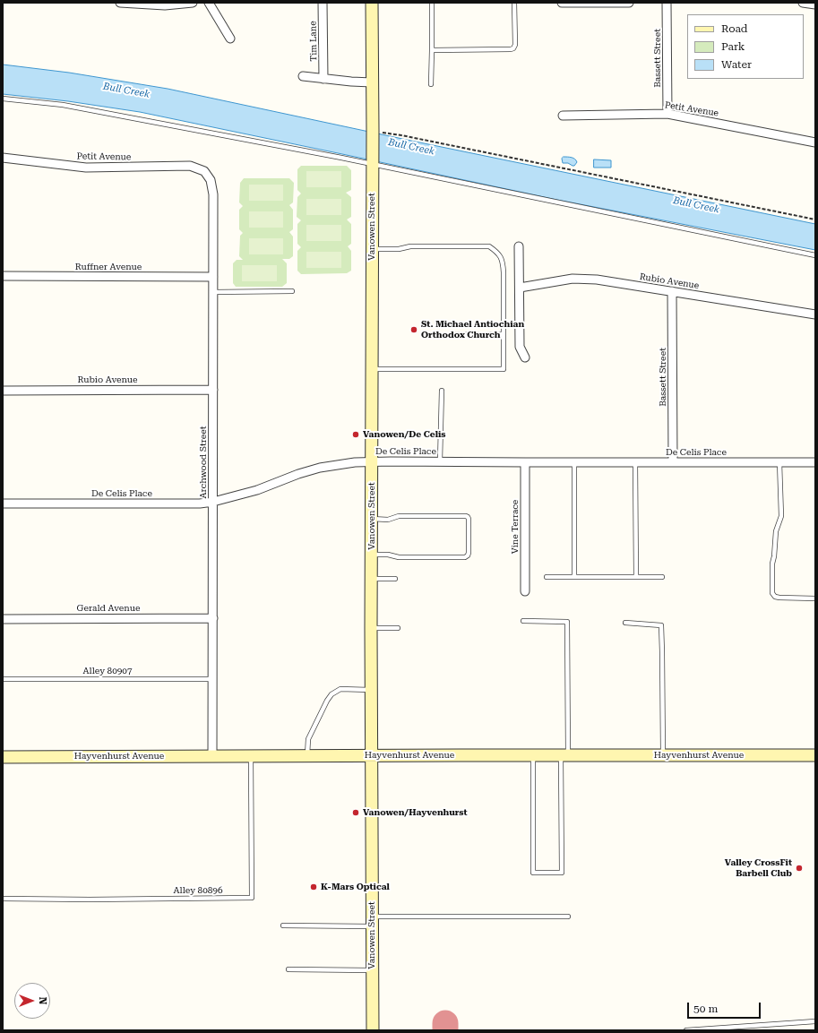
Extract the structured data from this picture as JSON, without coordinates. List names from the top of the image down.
{
  "streets": {
    "main road": ["Vanowen Street", "Hayvenhurst Avenue"],
    "street": [
      "Tim Lane",
      "Bassett Street",
      "Petit Avenue",
      "Ruffner Avenue",
      "Rubio Avenue",
      "De Celis Place",
      "Archwood Street",
      "Vine Terrace",
      "Gerald Avenue"
    ],
    "lane": ["Alley 80907", "Alley 80896"]
  },
  "crossings": [
    ["Bassett Street", "Petit Avenue"],
    ["Bassett Street", "Rubio Avenue"],
    ["Bassett Street", "De Celis Place"],
    ["Petit Avenue", "Archwood Street"],
    ["Vanowen Street", "De Celis Place"],
    ["Vanowen Street", "Hayvenhurst Avenue"],
    ["Ruffner Avenue", "Archwood Street"],
    ["Rubio Avenue", "Archwood Street"],
    ["De Celis Place", "Archwood Street"],
    ["De Celis Place", "Vine Terrace"],
    ["Archwood Street", "Gerald Avenue"],
    ["Archwood Street", "Alley 80907"],
    ["Archwood Street", "Hayvenhurst Avenue"],
    ["Hayvenhurst Avenue", "Alley 80896"]
  ],
  "water": ["Bull Creek"],
  "places": [
    "St. Michael Antiochian Orthodox Church",
    "Vanowen/De Celis",
    "Vanowen/Hayvenhurst",
    "Valley CrossFit Barbell Club",
    "K-Mars Optical"
  ],
  "legend": ["Road", "Park", "Water"],
  "scale_bar": "50 m",
  "north": "right"
}
